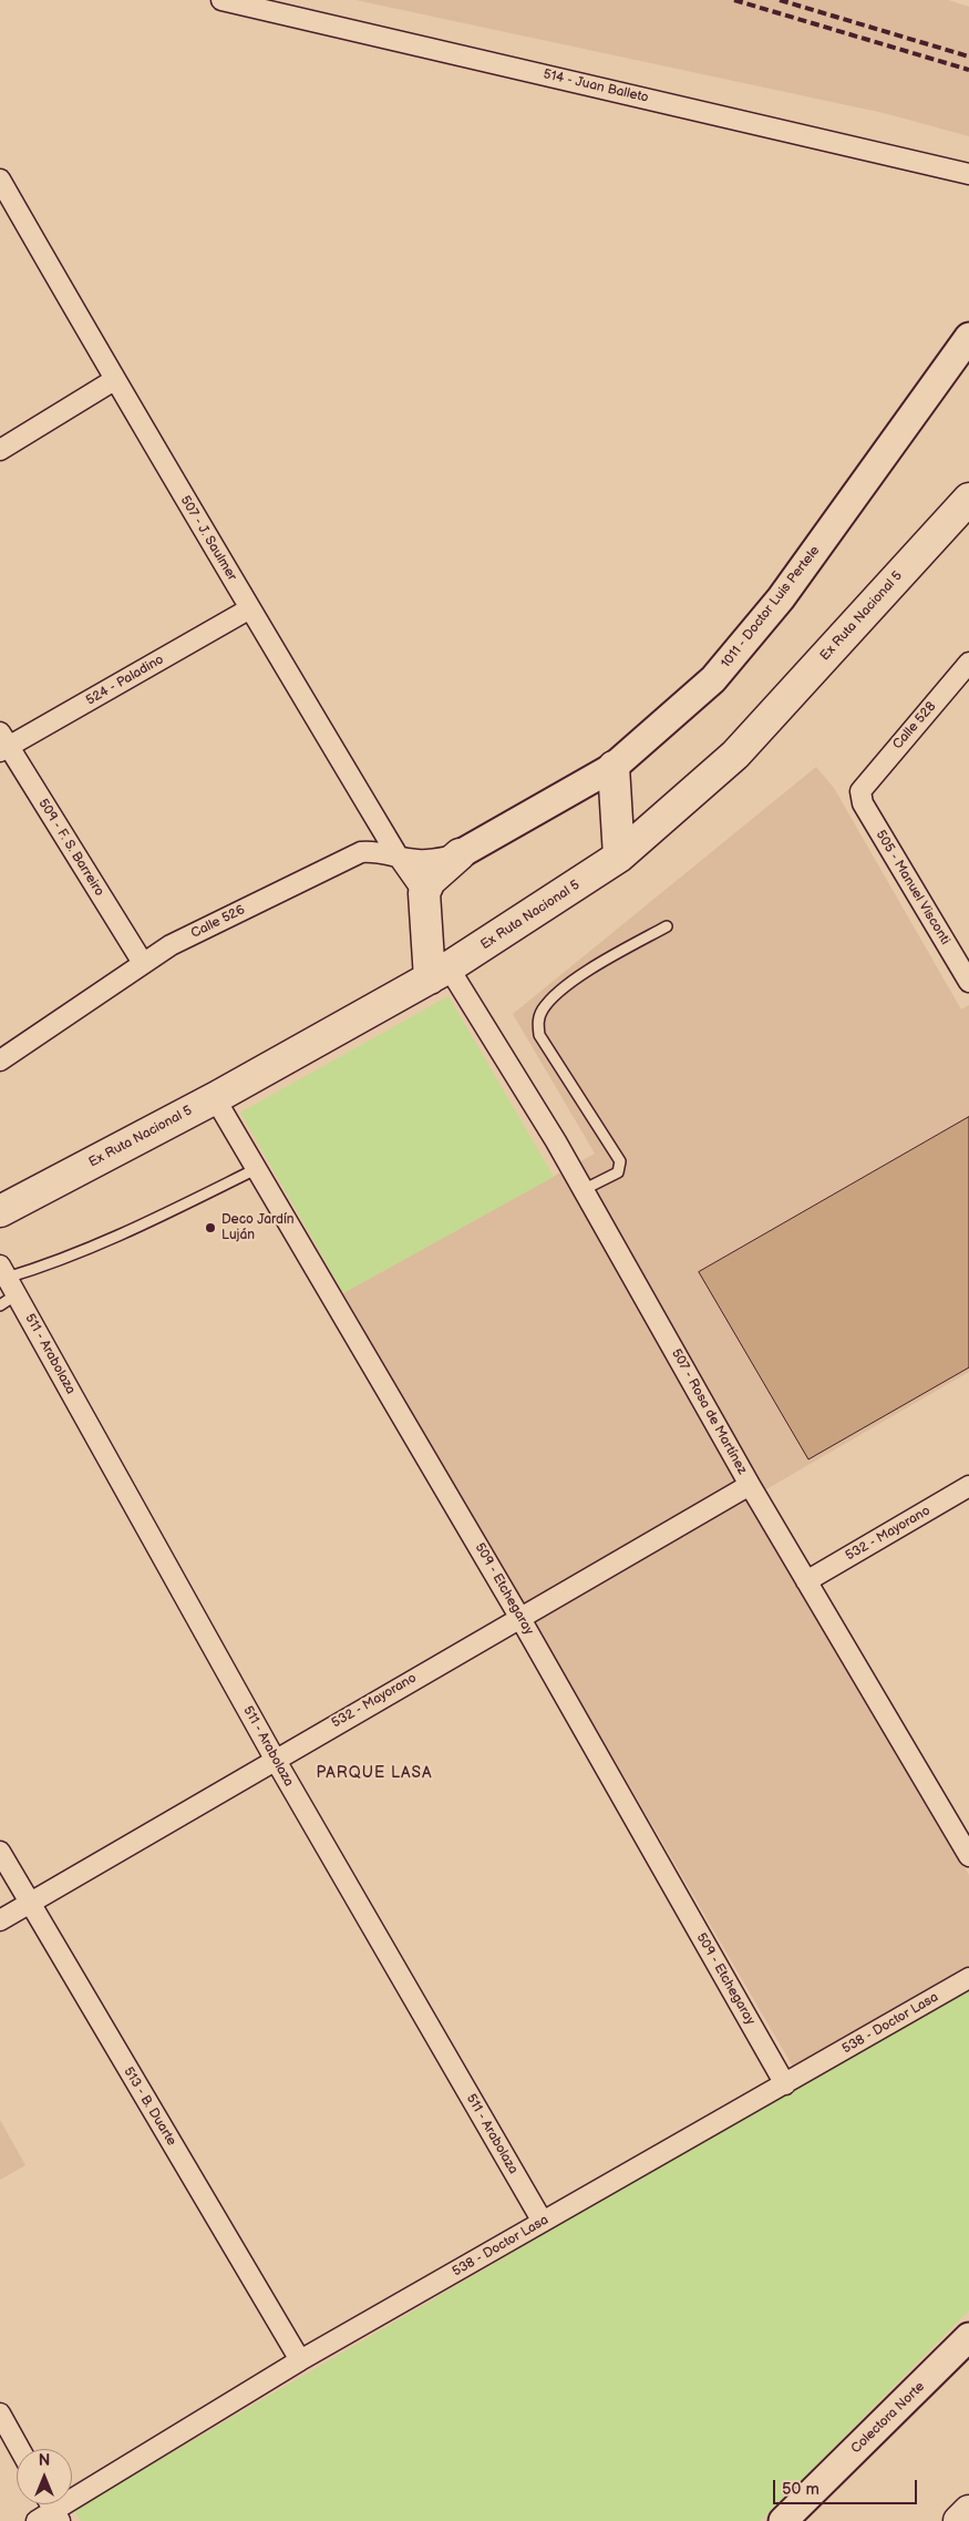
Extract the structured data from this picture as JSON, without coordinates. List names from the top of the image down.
{
  "streets": {
    "main road": ["Ex Ruta Nacional 5"],
    "street": [
      "514 - Juan Balleto",
      "507 - J. Saulmer",
      "1011 - Doctor Luis Pertele",
      "524 - Paladino",
      "Calle 528",
      "509 - F. S. Barreiro",
      "505 - Manuel Visconti",
      "Calle 526",
      "511 - Arabolaza",
      "507 - Rosa de Martínez",
      "532 - Mayorano",
      "509 - Etchegaray",
      "538 - Doctor Lasa",
      "513 - B. Duarte",
      "Colectora Norte"
    ]
  },
  "crossings": [
    ["507 - J. Saulmer", "524 - Paladino"],
    ["507 - J. Saulmer", "Calle 526"],
    ["1011 - Doctor Luis Pertele", "Calle 526"],
    ["Ex Ruta Nacional 5", "507 - Rosa de Martínez"],
    ["Ex Ruta Nacional 5", "509 - Etchegaray"],
    ["524 - Paladino", "509 - F. S. Barreiro"],
    ["Calle 528", "505 - Manuel Visconti"],
    ["509 - F. S. Barreiro", "Calle 526"],
    ["511 - Arabolaza", "532 - Mayorano"],
    ["511 - Arabolaza", "538 - Doctor Lasa"],
    ["507 - Rosa de Martínez", "532 - Mayorano"],
    ["532 - Mayorano", "509 - Etchegaray"],
    ["532 - Mayorano", "513 - B. Duarte"],
    ["509 - Etchegaray", "538 - Doctor Lasa"],
    ["538 - Doctor Lasa", "513 - B. Duarte"]
  ],
  "districts": ["PARQUE LASA"],
  "places": ["Deco Jardín Luján"],
  "scale_bar": "50 m",
  "north": "top"
}
